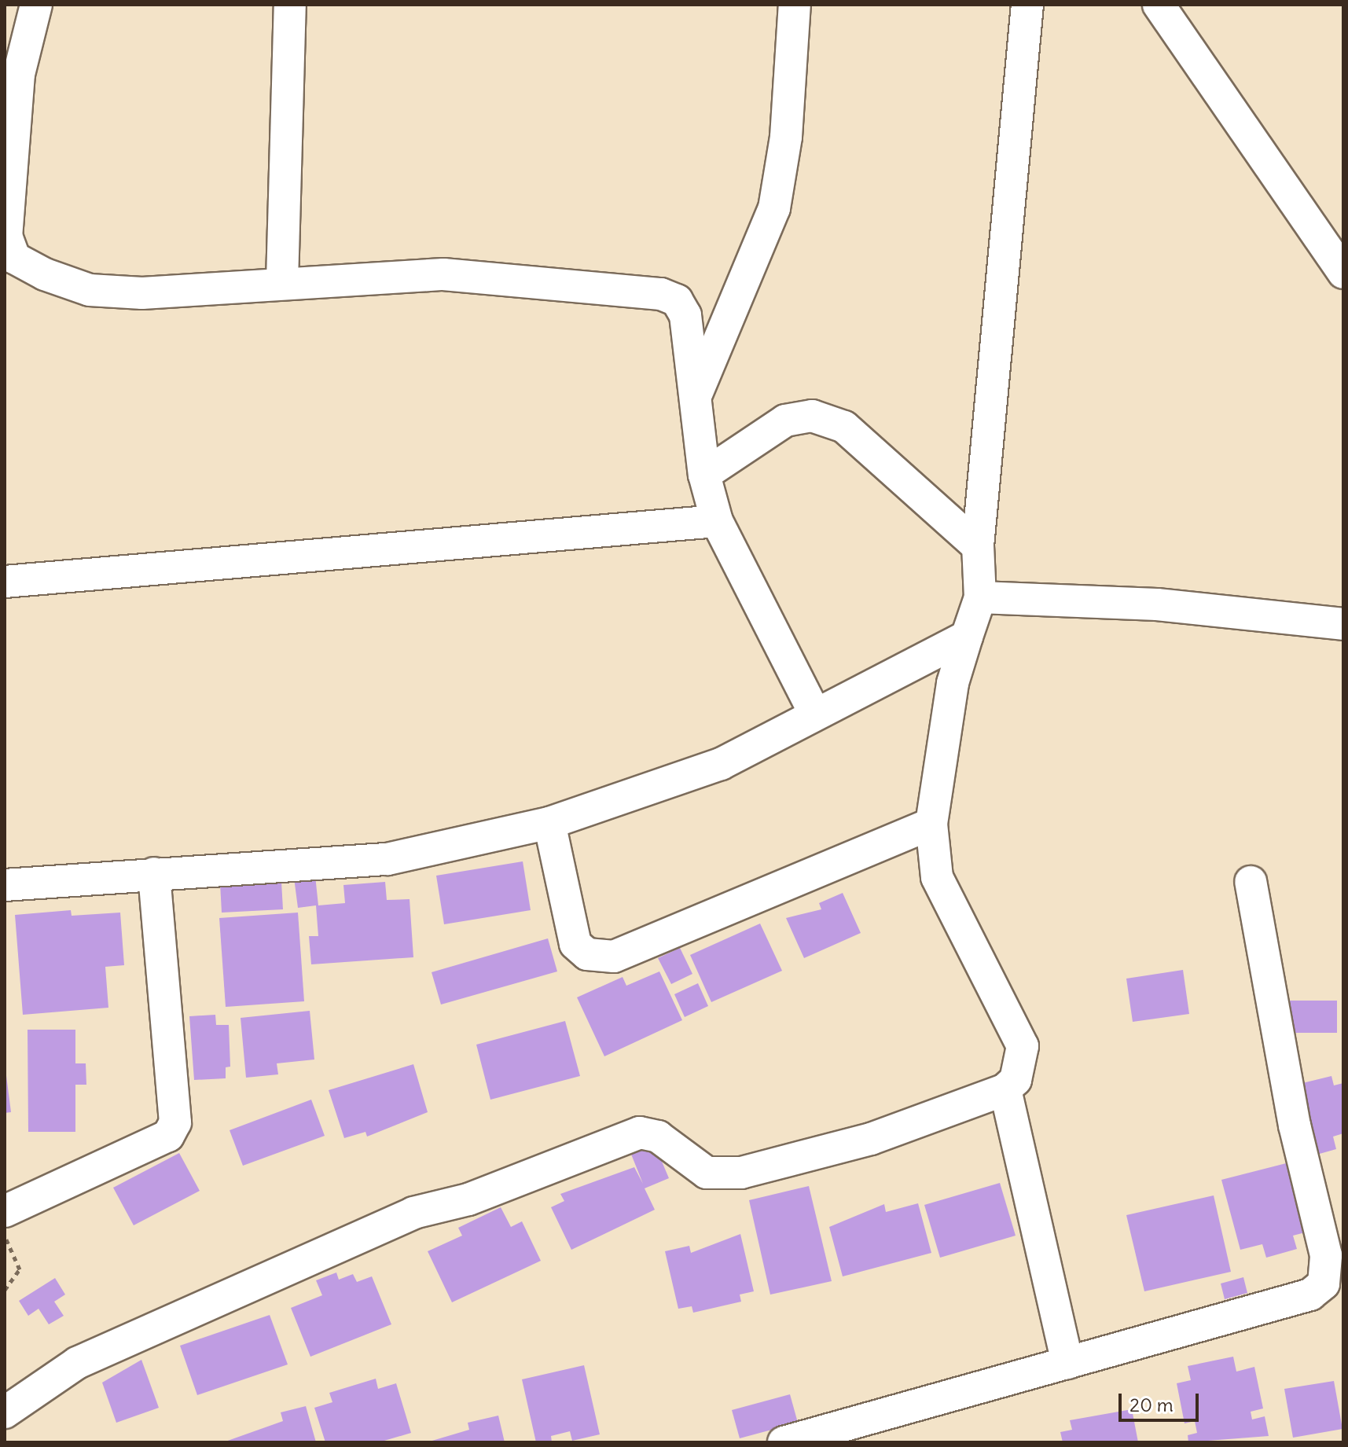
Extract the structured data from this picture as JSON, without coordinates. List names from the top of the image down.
{
  "scale_bar": "20 m"
}
